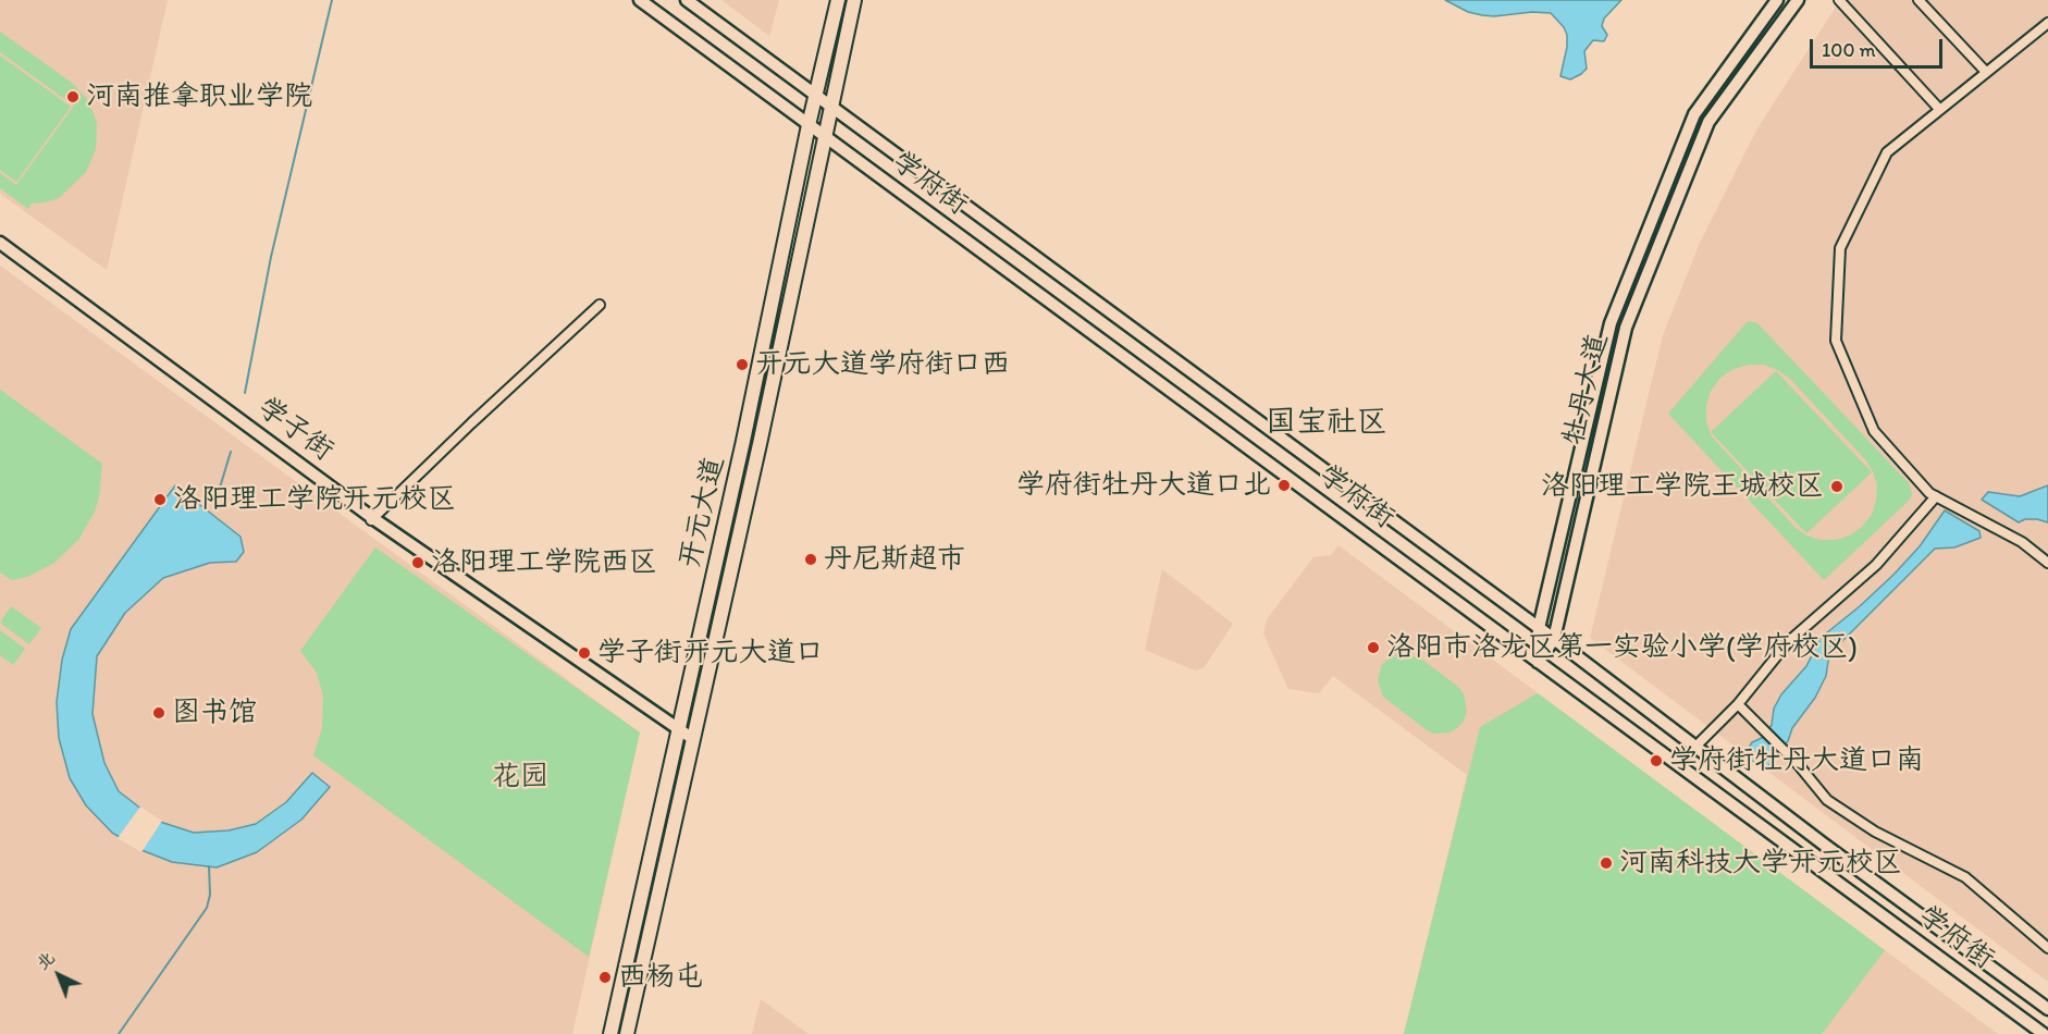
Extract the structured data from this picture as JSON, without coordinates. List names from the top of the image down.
{
  "streets": {
    "main road": [
      "学府街",
      "牡丹大道",
      "学子街",
      "开元大道"
    ]
  },
  "crossings": [
    ["学府街", "牡丹大道"],
    ["学府街", "开元大道"],
    ["学子街", "开元大道"]
  ],
  "districts": ["国宝社区"],
  "parks": ["花园"],
  "places": [
    "河南推拿职业学院",
    "开元大道学府街口西",
    "学府街牡丹大道口北",
    "洛阳理工学院王城校区",
    "洛阳理工学院开元校区",
    "丹尼斯超市",
    "洛阳理工学院西区",
    "洛阳市洛龙区第一实验小学(学府校区)",
    "学子街开元大道口",
    "图书馆",
    "学府街牡丹大道口南",
    "河南科技大学开元校区",
    "西杨屯"
  ],
  "scale_bar": "100 m",
  "north": "top left"
}
